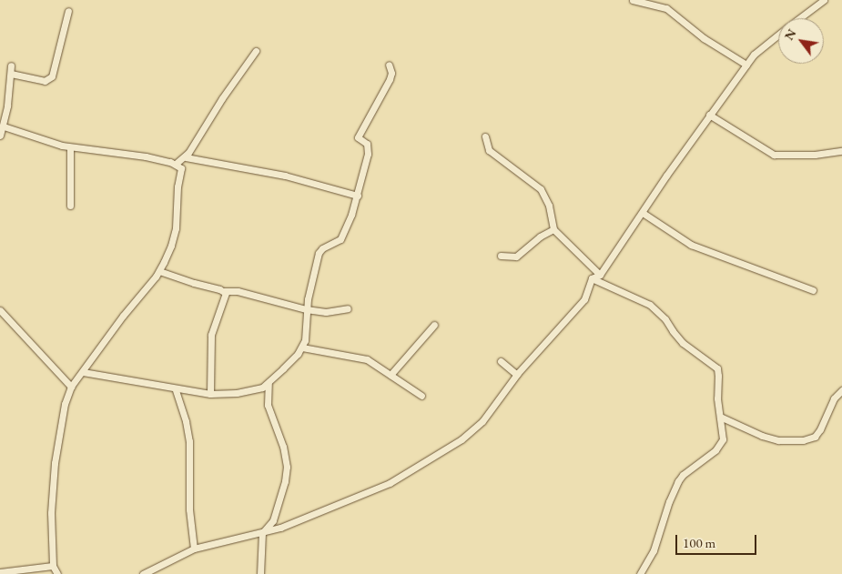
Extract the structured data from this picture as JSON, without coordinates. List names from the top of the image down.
{
  "scale_bar": "100 m",
  "north": "top left"
}
